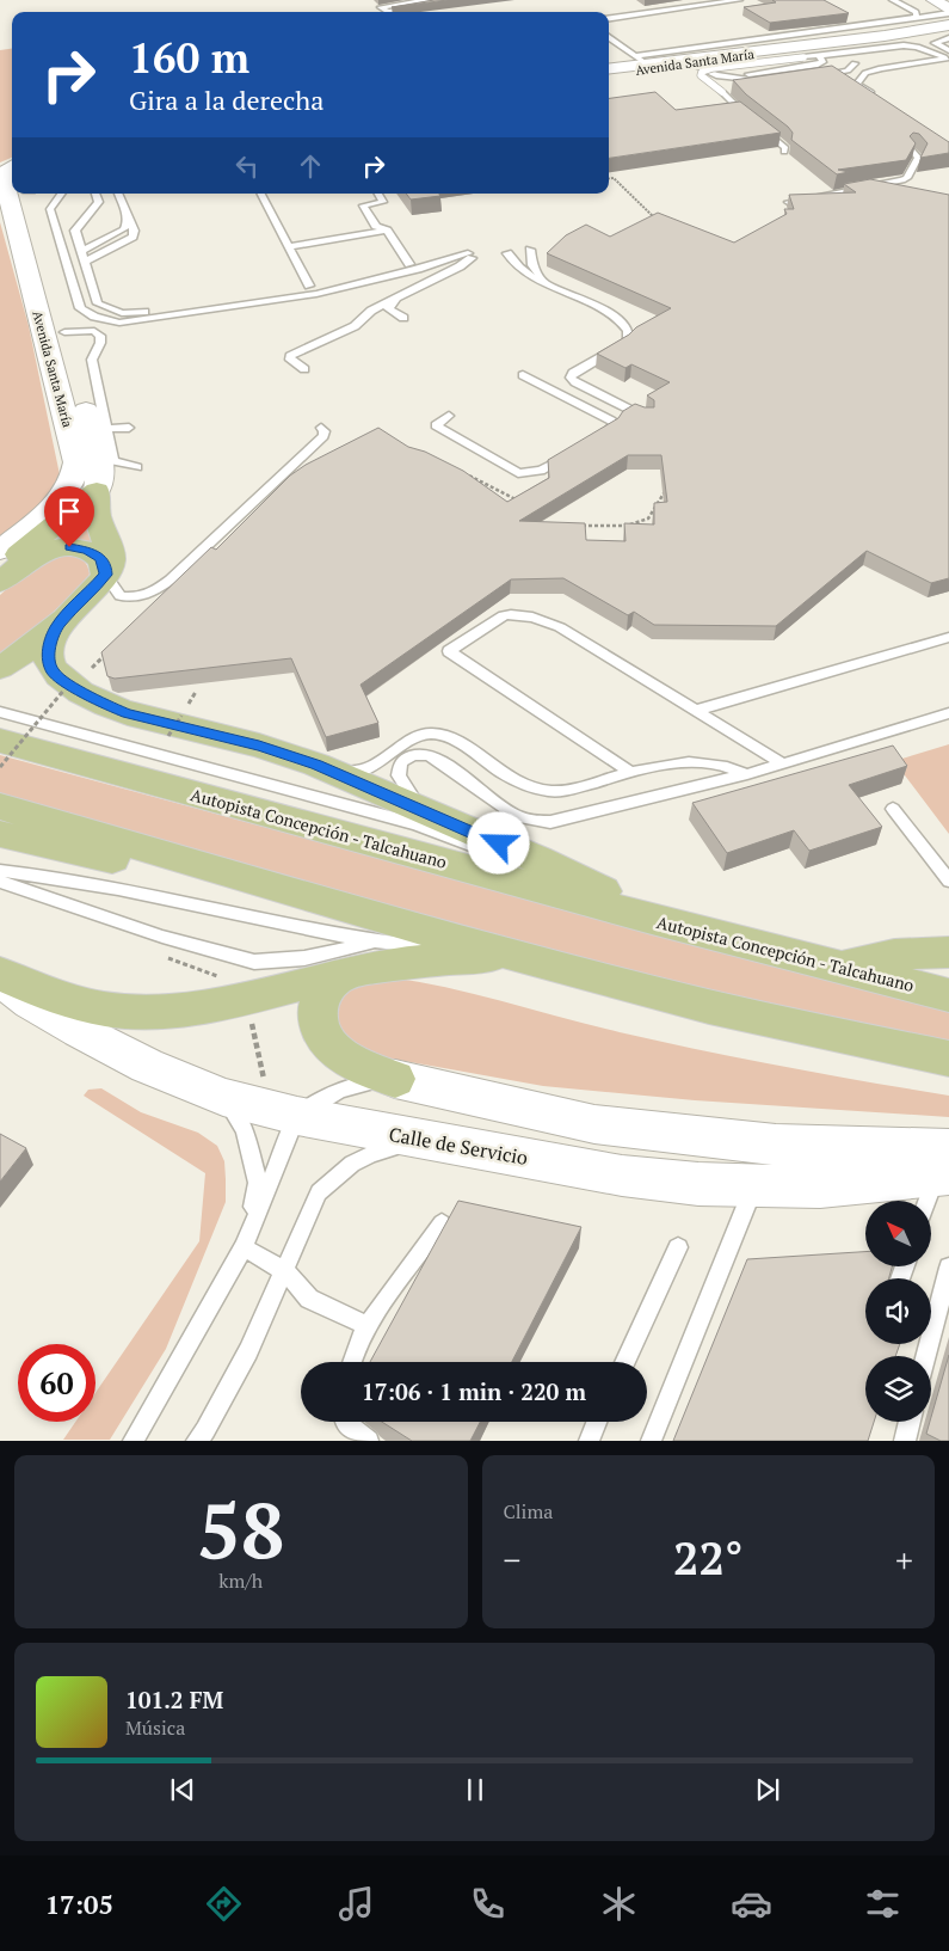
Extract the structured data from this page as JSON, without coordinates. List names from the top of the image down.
{
  "streets": {
    "main road": ["Avenida Santa María", "Autopista Concepción - Talcahuano", "Calle de Servicio"]
  },
  "north": "top left",
  "page": {
    "turn": ["160 m", "Gira a la derecha"],
    "limit": "60",
    "trip": "17:06 · 1 min · 220 m",
    "tile": [
      ["58", "km/h"],
      "Clima"
    ],
    "heat": ["−", "22°", "+"],
    "song": ["101.2 FM", "Música"],
    "tabs": "17:05"
  }
}
